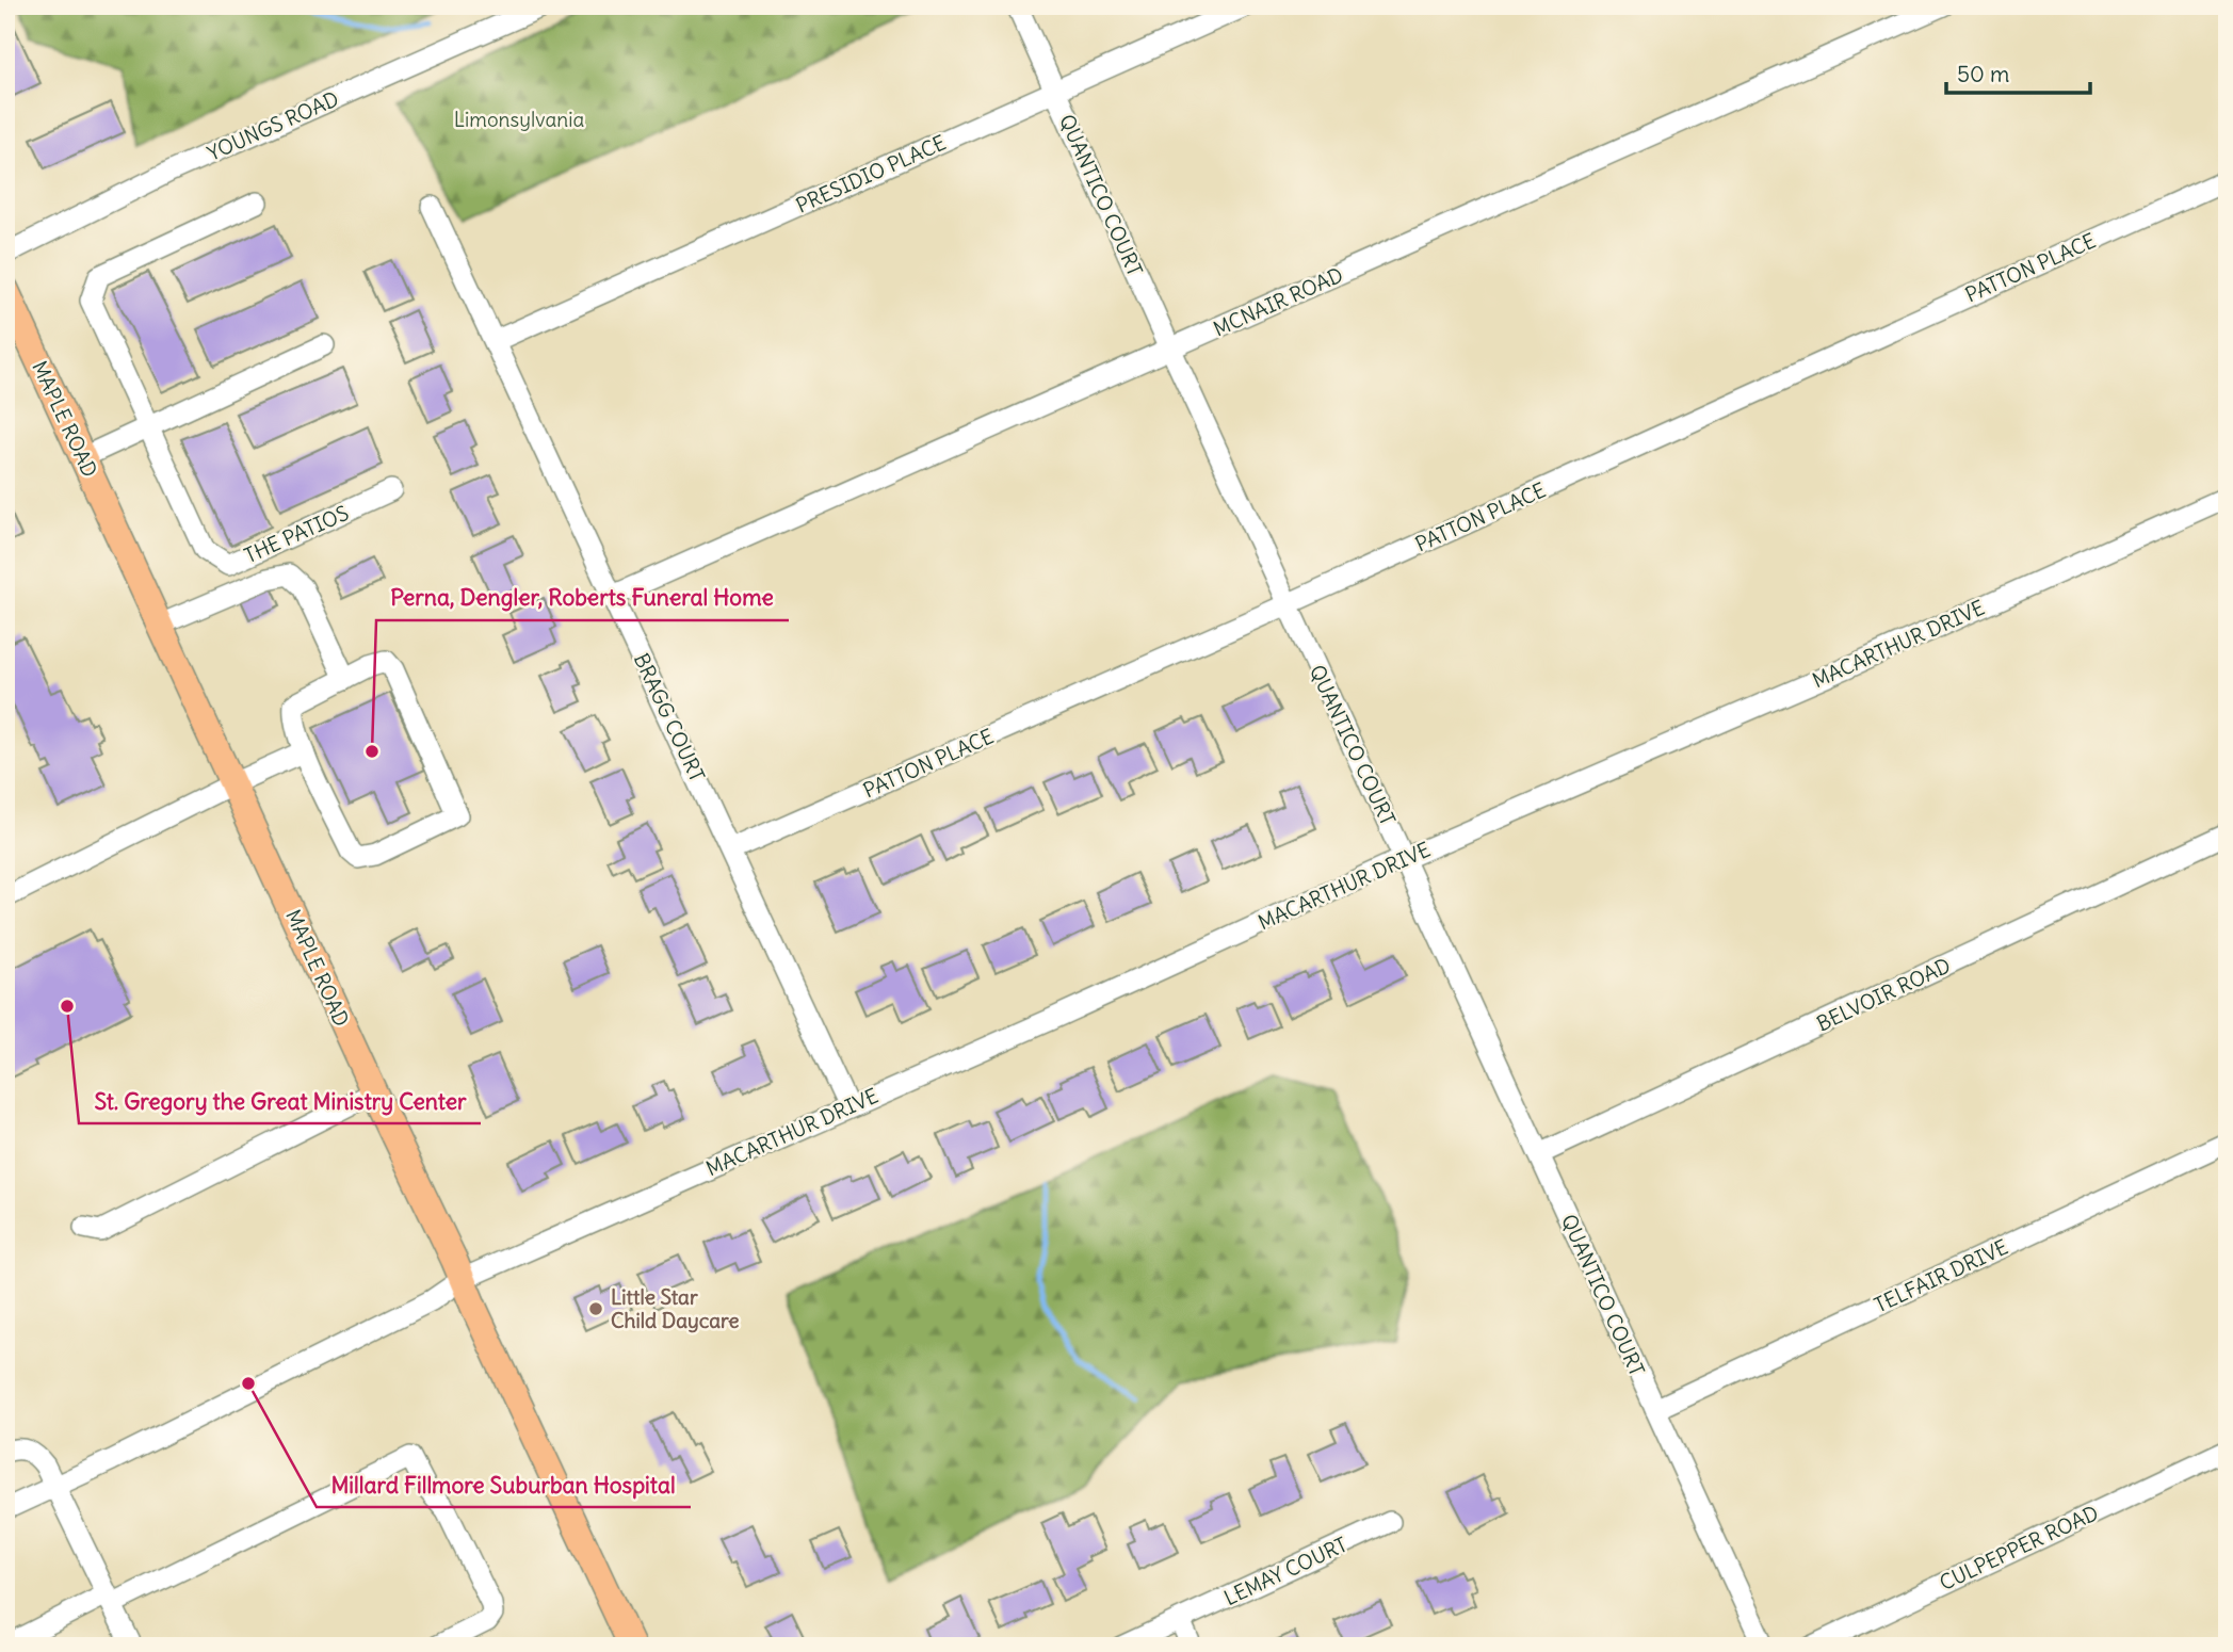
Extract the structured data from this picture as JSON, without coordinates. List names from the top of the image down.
{
  "streets": {
    "main road": ["MAPLE ROAD"],
    "street": [
      "YOUNGS ROAD",
      "PRESIDIO PLACE",
      "QUANTICO COURT",
      "PATTON PLACE",
      "MCNAIR ROAD",
      "THE PATIOS",
      "MACARTHUR DRIVE",
      "BRAGG COURT",
      "BELVOIR ROAD",
      "TELFAIR DRIVE",
      "CULPEPPER ROAD",
      "LEMAY COURT"
    ]
  },
  "crossings": [
    ["PRESIDIO PLACE", "QUANTICO COURT"],
    ["PRESIDIO PLACE", "BRAGG COURT"],
    ["QUANTICO COURT", "PATTON PLACE"],
    ["QUANTICO COURT", "MCNAIR ROAD"],
    ["QUANTICO COURT", "MACARTHUR DRIVE"],
    ["QUANTICO COURT", "BELVOIR ROAD"],
    ["QUANTICO COURT", "TELFAIR DRIVE"],
    ["PATTON PLACE", "BRAGG COURT"],
    ["MCNAIR ROAD", "BRAGG COURT"],
    ["MAPLE ROAD", "MACARTHUR DRIVE"],
    ["MACARTHUR DRIVE", "BRAGG COURT"]
  ],
  "parks": ["Limonsylvania"],
  "places": [
    "Perna, Dengler, Roberts Funeral Home",
    "St. Gregory the Great Ministry Center",
    "Little Star Child Daycare",
    "Millard Fillmore Suburban Hospital"
  ],
  "scale_bar": "50 m"
}
